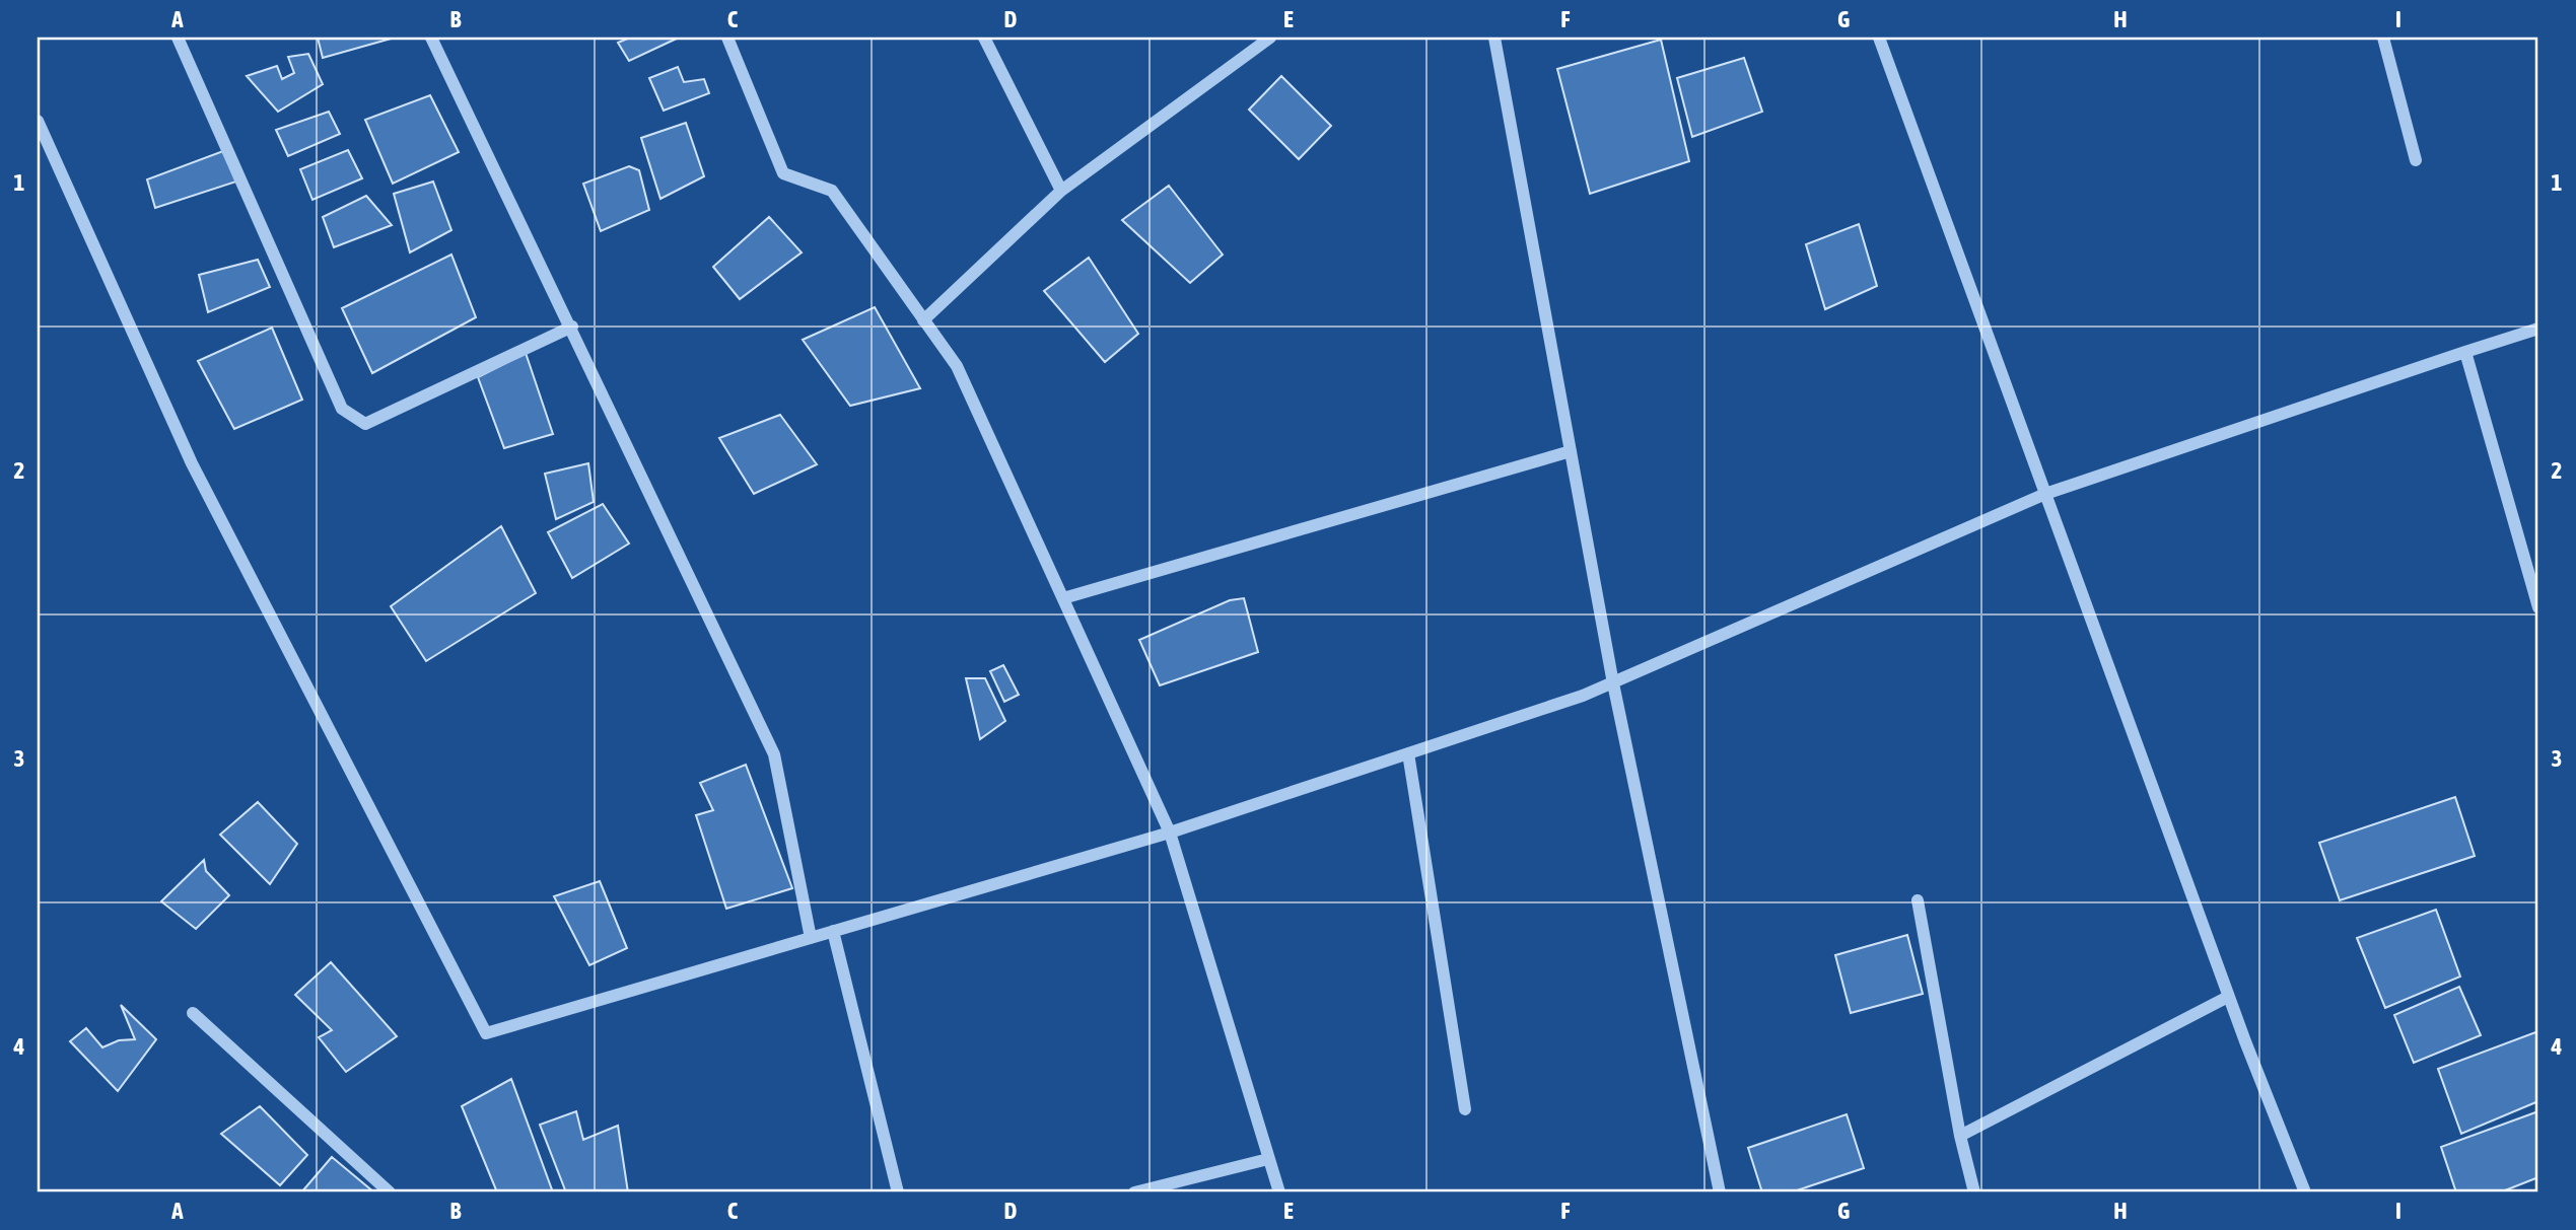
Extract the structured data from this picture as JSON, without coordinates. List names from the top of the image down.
{
  "grid": {
    "columns": [
      "A",
      "B",
      "C",
      "D",
      "E",
      "F",
      "G",
      "H",
      "I"
    ],
    "rows": [
      "1",
      "2",
      "3",
      "4"
    ]
  }
}
